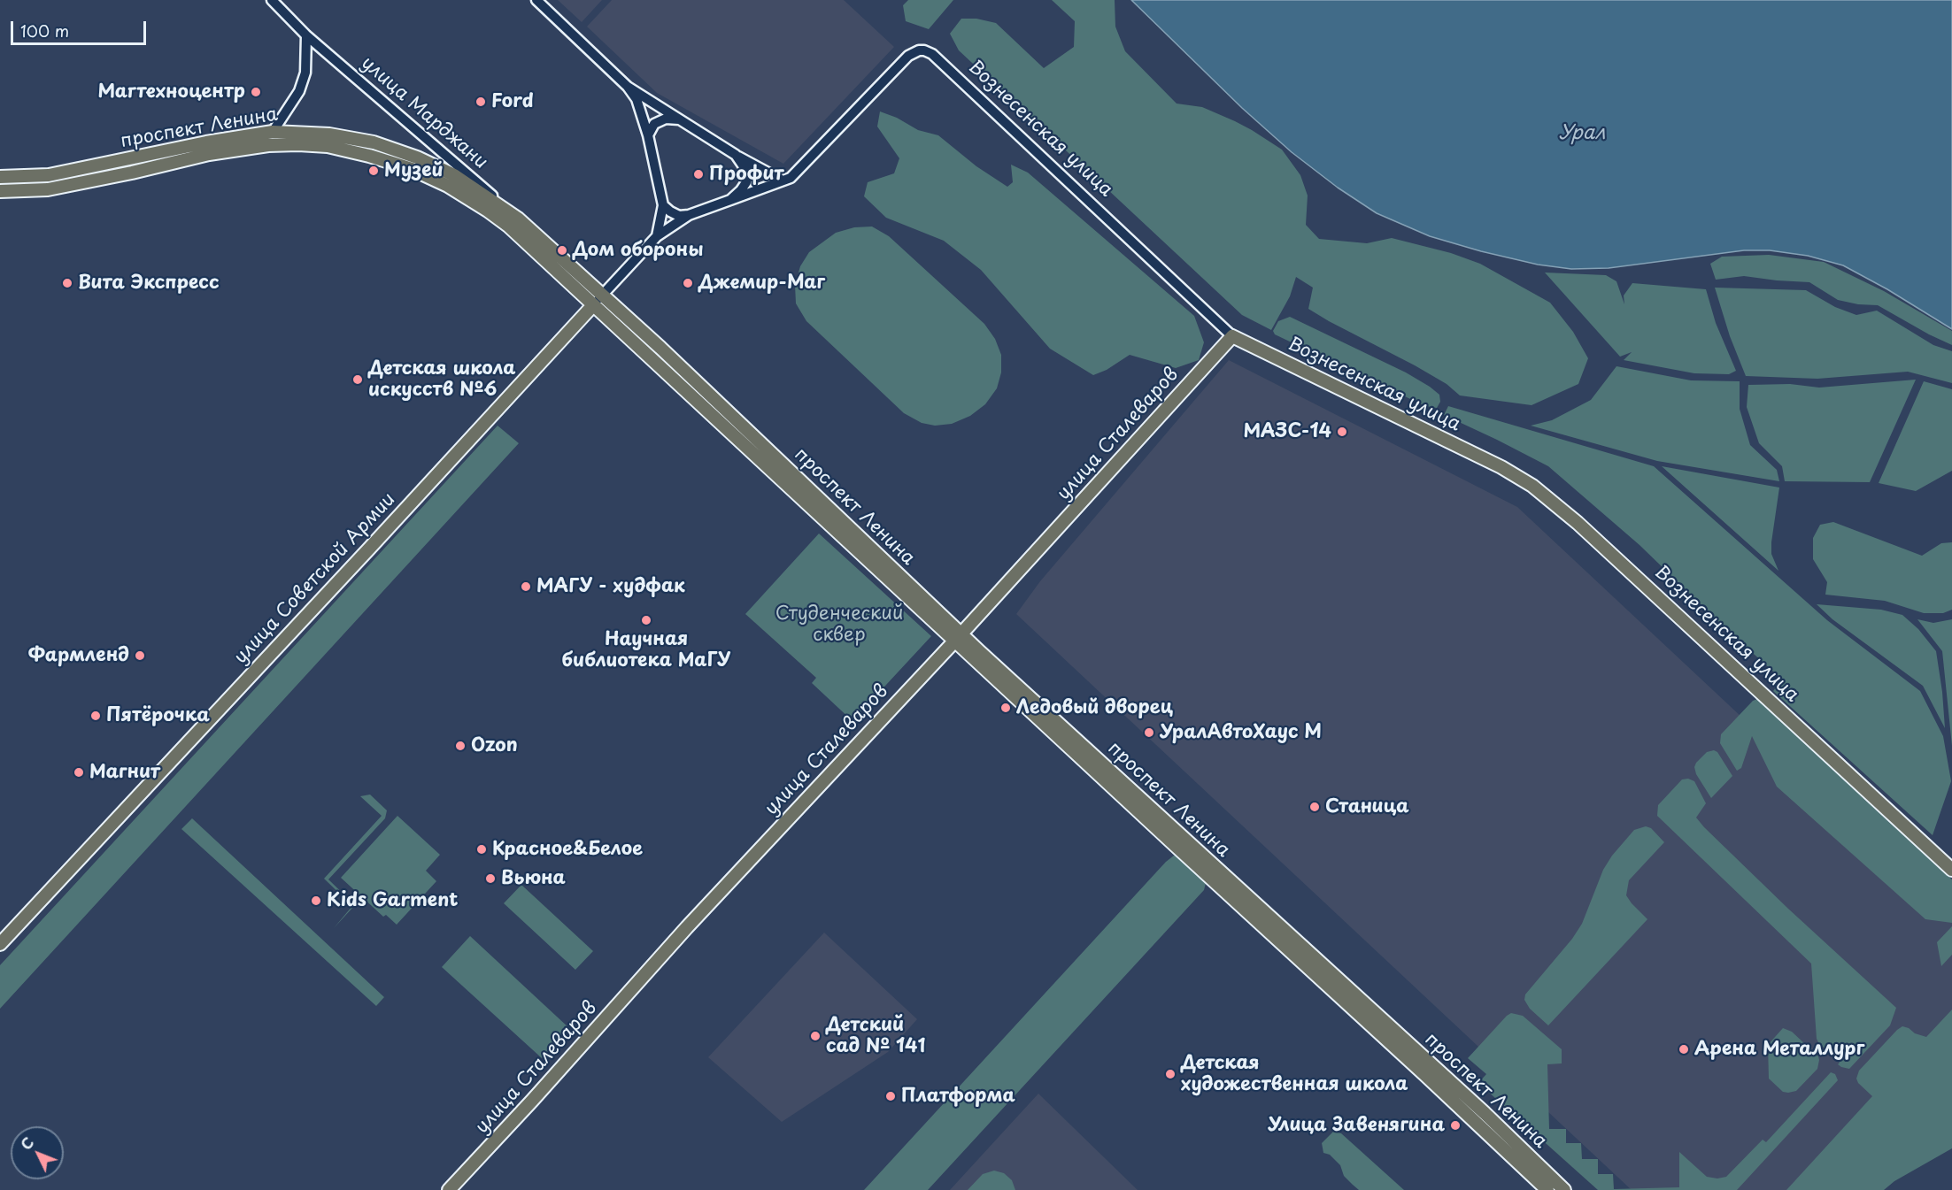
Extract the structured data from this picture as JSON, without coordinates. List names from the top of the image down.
{
  "streets": {
    "main road": [
      "проспект Ленина",
      "Вознесенская улица",
      "улица Сталеваров",
      "улица Советской Армии"
    ],
    "street": ["улица Марджани"]
  },
  "crossings": [
    ["улица Марджани", "проспект Ленина"],
    ["проспект Ленина", "улица Сталеваров"],
    ["проспект Ленина", "улица Советской Армии"],
    ["Вознесенская улица", "улица Сталеваров"]
  ],
  "water": ["Урал"],
  "parks": ["Студенческий сквер"],
  "places": [
    "Магтехноцентр",
    "Ford",
    "Музей",
    "Профит",
    "Дом обороны",
    "Вита Экспресс",
    "Джемир-Маг",
    "Детская школа искусств №6",
    "МАЗС-14",
    "МАГУ - худфак",
    "Научная библиотека МаГУ",
    "Фармленд",
    "Ледовый дворец",
    "Пятёрочка",
    "УралАвтоХаус М",
    "Ozon",
    "Магнит",
    "Станица",
    "Красное&Белое",
    "Вьюна",
    "Kids Garment",
    "Детский сад № 141",
    "Арена Металлург",
    "Детская художественная школа",
    "Платформа",
    "Улица Завенягина"
  ],
  "scale_bar": "100 m",
  "north": "top left"
}
